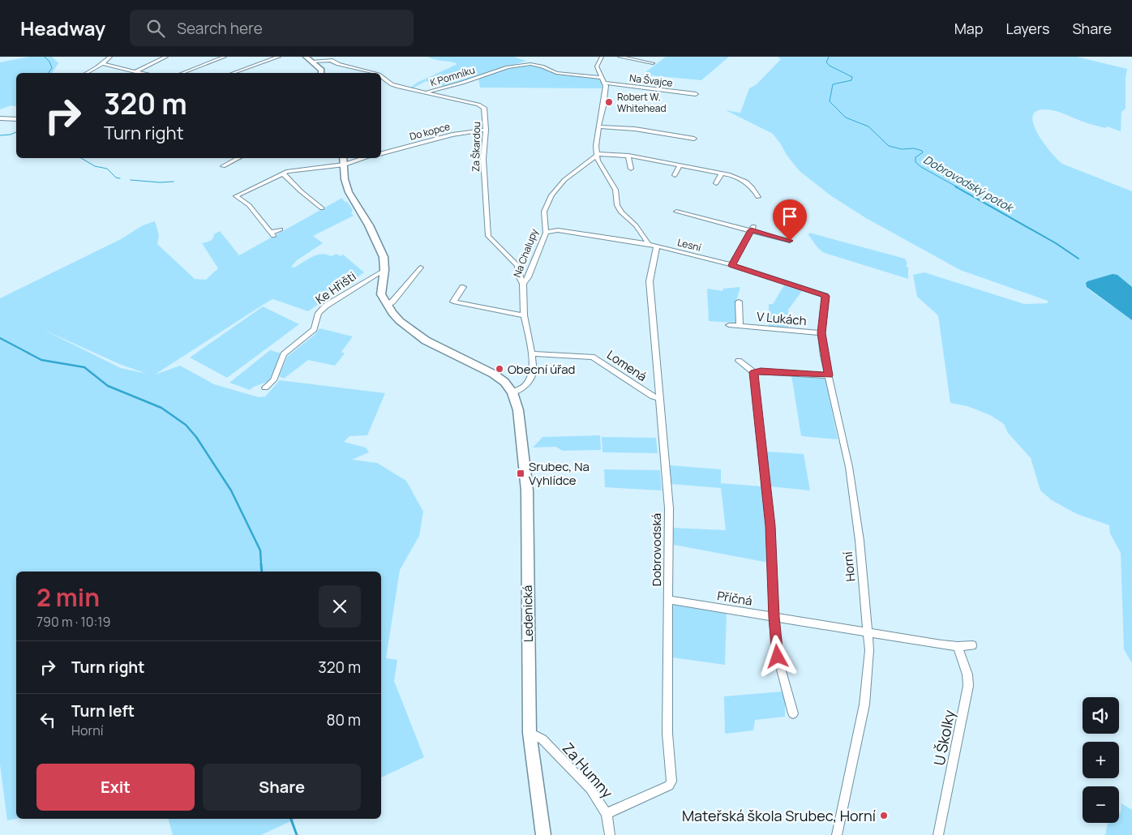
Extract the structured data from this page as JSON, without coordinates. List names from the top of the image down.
{
  "streets": {
    "main road": ["Ledenická"],
    "street": [
      "K Pomníku",
      "Na Švajce",
      "Do kopce",
      "Za Škardou",
      "Lesní",
      "Na Chalupy",
      "Ke Hřišti",
      "V Lukách",
      "Lomená",
      "Dobrovodská",
      "Horní",
      "Příčná",
      "U Školky",
      "Za Humny"
    ]
  },
  "crossings": [
    ["K Pomníku", "Na Švajce"],
    ["K Pomníku", "Za Škardou"],
    ["Do kopce", "Za Škardou"],
    ["Za Škardou", "Na Chalupy"],
    ["Lesní", "Na Chalupy"],
    ["Lesní", "Dobrovodská"],
    ["Lesní", "Horní"],
    ["Na Chalupy", "Lomená"],
    ["Na Chalupy", "Ledenická"],
    ["V Lukách", "Horní"],
    ["Lomená", "Dobrovodská"],
    ["Dobrovodská", "Příčná"],
    ["Dobrovodská", "Za Humny"],
    ["Horní", "Příčná"],
    ["Příčná", "U Školky"],
    ["Ledenická", "Za Humny"]
  ],
  "water": ["Dobrovodský potok"],
  "places": {
    "other": ["Robert W. Whitehead", "Obecní úřad", "Mateřská škola Srubec, Horní"],
    "transit": ["Srubec, Na Vyhlídce"]
  },
  "page": {
    "header": "Headway",
    "search": "Search here",
    "nav": ["Map", "Layers", "Share"],
    "turn": ["320 m", "Turn right"],
    "heading": ["2 min", "790 m · 10:19"],
    "list": [
      {
        "name": "Turn right",
        "value": "320 m"
      },
      {
        "name": "Turn left",
        "note": "Horní",
        "value": "80 m"
      }
    ],
    "map_buttons": ["+", "−"],
    "buttons": ["Exit", "Share"]
  }
}
